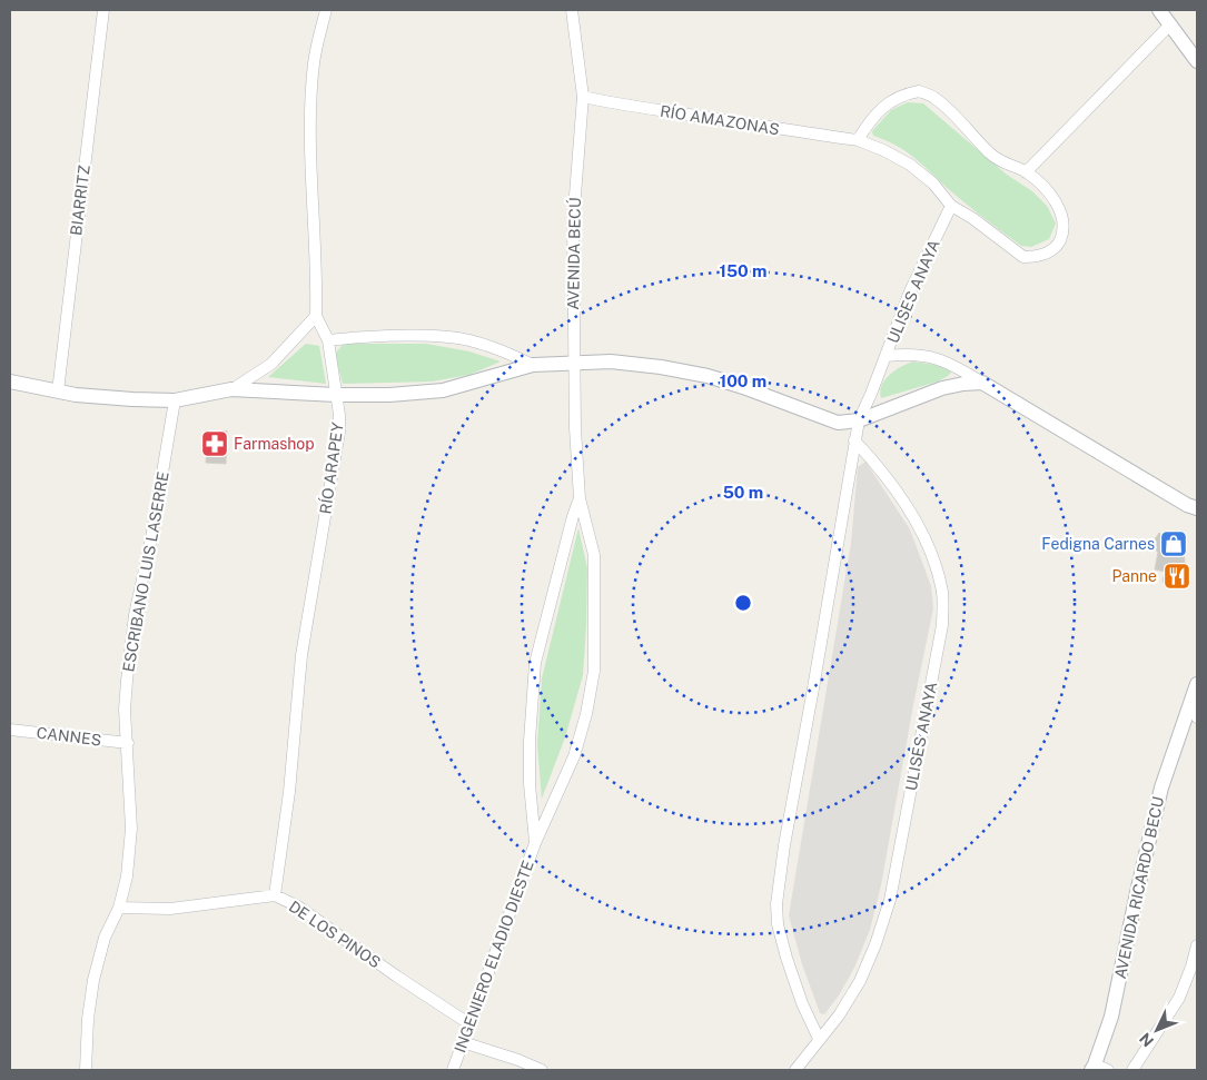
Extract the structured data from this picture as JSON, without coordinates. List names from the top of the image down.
{
  "streets": {
    "street": [
      "RÍO AMAZONAS",
      "BIARRITZ",
      "AVENIDA BECÚ",
      "ULISES ANAYA",
      "RÍO ARAPEY",
      "ESCRIBANO LUIS LASERRE",
      "CANNES",
      "AVENIDA RICARDO BECU",
      "DE LOS PINOS",
      "INGENIERO ELADIO DIESTE"
    ]
  },
  "crossings": [
    ["RÍO AMAZONAS", "AVENIDA BECÚ"],
    ["RÍO AMAZONAS", "ULISES ANAYA"],
    ["AVENIDA BECÚ", "INGENIERO ELADIO DIESTE"],
    ["RÍO ARAPEY", "DE LOS PINOS"],
    ["ESCRIBANO LUIS LASERRE", "CANNES"],
    ["ESCRIBANO LUIS LASERRE", "DE LOS PINOS"],
    ["DE LOS PINOS", "INGENIERO ELADIO DIESTE"]
  ],
  "places": {
    "pharmacy": ["Farmashop"],
    "shop": ["Fedigna Carnes"],
    "restaurant": ["Panne"]
  },
  "north": "bottom left",
  "rings": ["150 m", "100 m", "50 m"]
}
